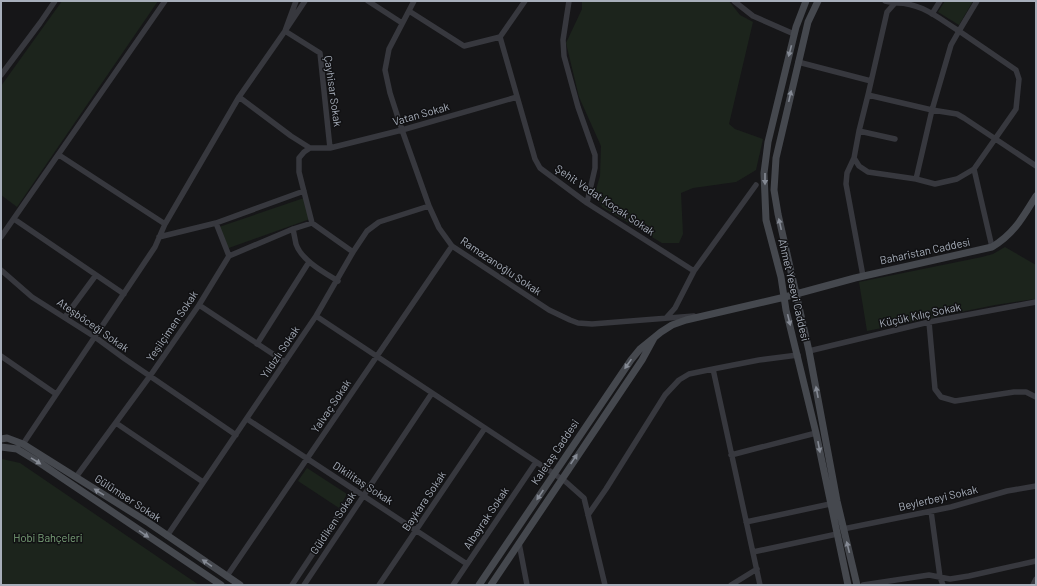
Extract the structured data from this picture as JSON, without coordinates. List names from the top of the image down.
{
  "streets": {
    "street": [
      "Çayhisar Sokak",
      "Vatan Sokak",
      "Şehit Vedat Koçak Sokak",
      "Baharistan Caddesi",
      "Ramazanoğlu Sokak",
      "Ahmet Yesevi Caddesi",
      "Küçük Kılıç Sokak",
      "Ateşböceği Sokak",
      "Yeşilçimen Sokak",
      "Yıldızlı Sokak",
      "Yalvaç Sokak",
      "Kaletaş Caddesi",
      "Dikilitaş Sokak",
      "Gülümser Sokak",
      "Beylerbeyi Sokak",
      "Baykara Sokak",
      "Albayrak Sokak",
      "Güldiken Sokak"
    ]
  },
  "crossings": [
    ["Çayhisar Sokak", "Vatan Sokak"],
    ["Vatan Sokak", "Şehit Vedat Koçak Sokak"],
    ["Vatan Sokak", "Ramazanoğlu Sokak"],
    ["Baharistan Caddesi", "Ahmet Yesevi Caddesi"],
    ["Baharistan Caddesi", "Kaletaş Caddesi"],
    ["Ramazanoğlu Sokak", "Yıldızlı Sokak"],
    ["Ramazanoğlu Sokak", "Yalvaç Sokak"],
    ["Ramazanoğlu Sokak", "Kaletaş Caddesi"],
    ["Ahmet Yesevi Caddesi", "Küçük Kılıç Sokak"],
    ["Ahmet Yesevi Caddesi", "Kaletaş Caddesi"],
    ["Ahmet Yesevi Caddesi", "Beylerbeyi Sokak"],
    ["Ateşböceği Sokak", "Yeşilçimen Sokak"],
    ["Ateşböceği Sokak", "Yıldızlı Sokak"],
    ["Yeşilçimen Sokak", "Gülümser Sokak"],
    ["Yıldızlı Sokak", "Dikilitaş Sokak"],
    ["Yıldızlı Sokak", "Gülümser Sokak"],
    ["Yalvaç Sokak", "Dikilitaş Sokak"],
    ["Yalvaç Sokak", "Gülümser Sokak"],
    ["Dikilitaş Sokak", "Baykara Sokak"],
    ["Dikilitaş Sokak", "Albayrak Sokak"],
    ["Dikilitaş Sokak", "Güldiken Sokak"]
  ],
  "parks": ["Hobi Bahçeleri"]
}
